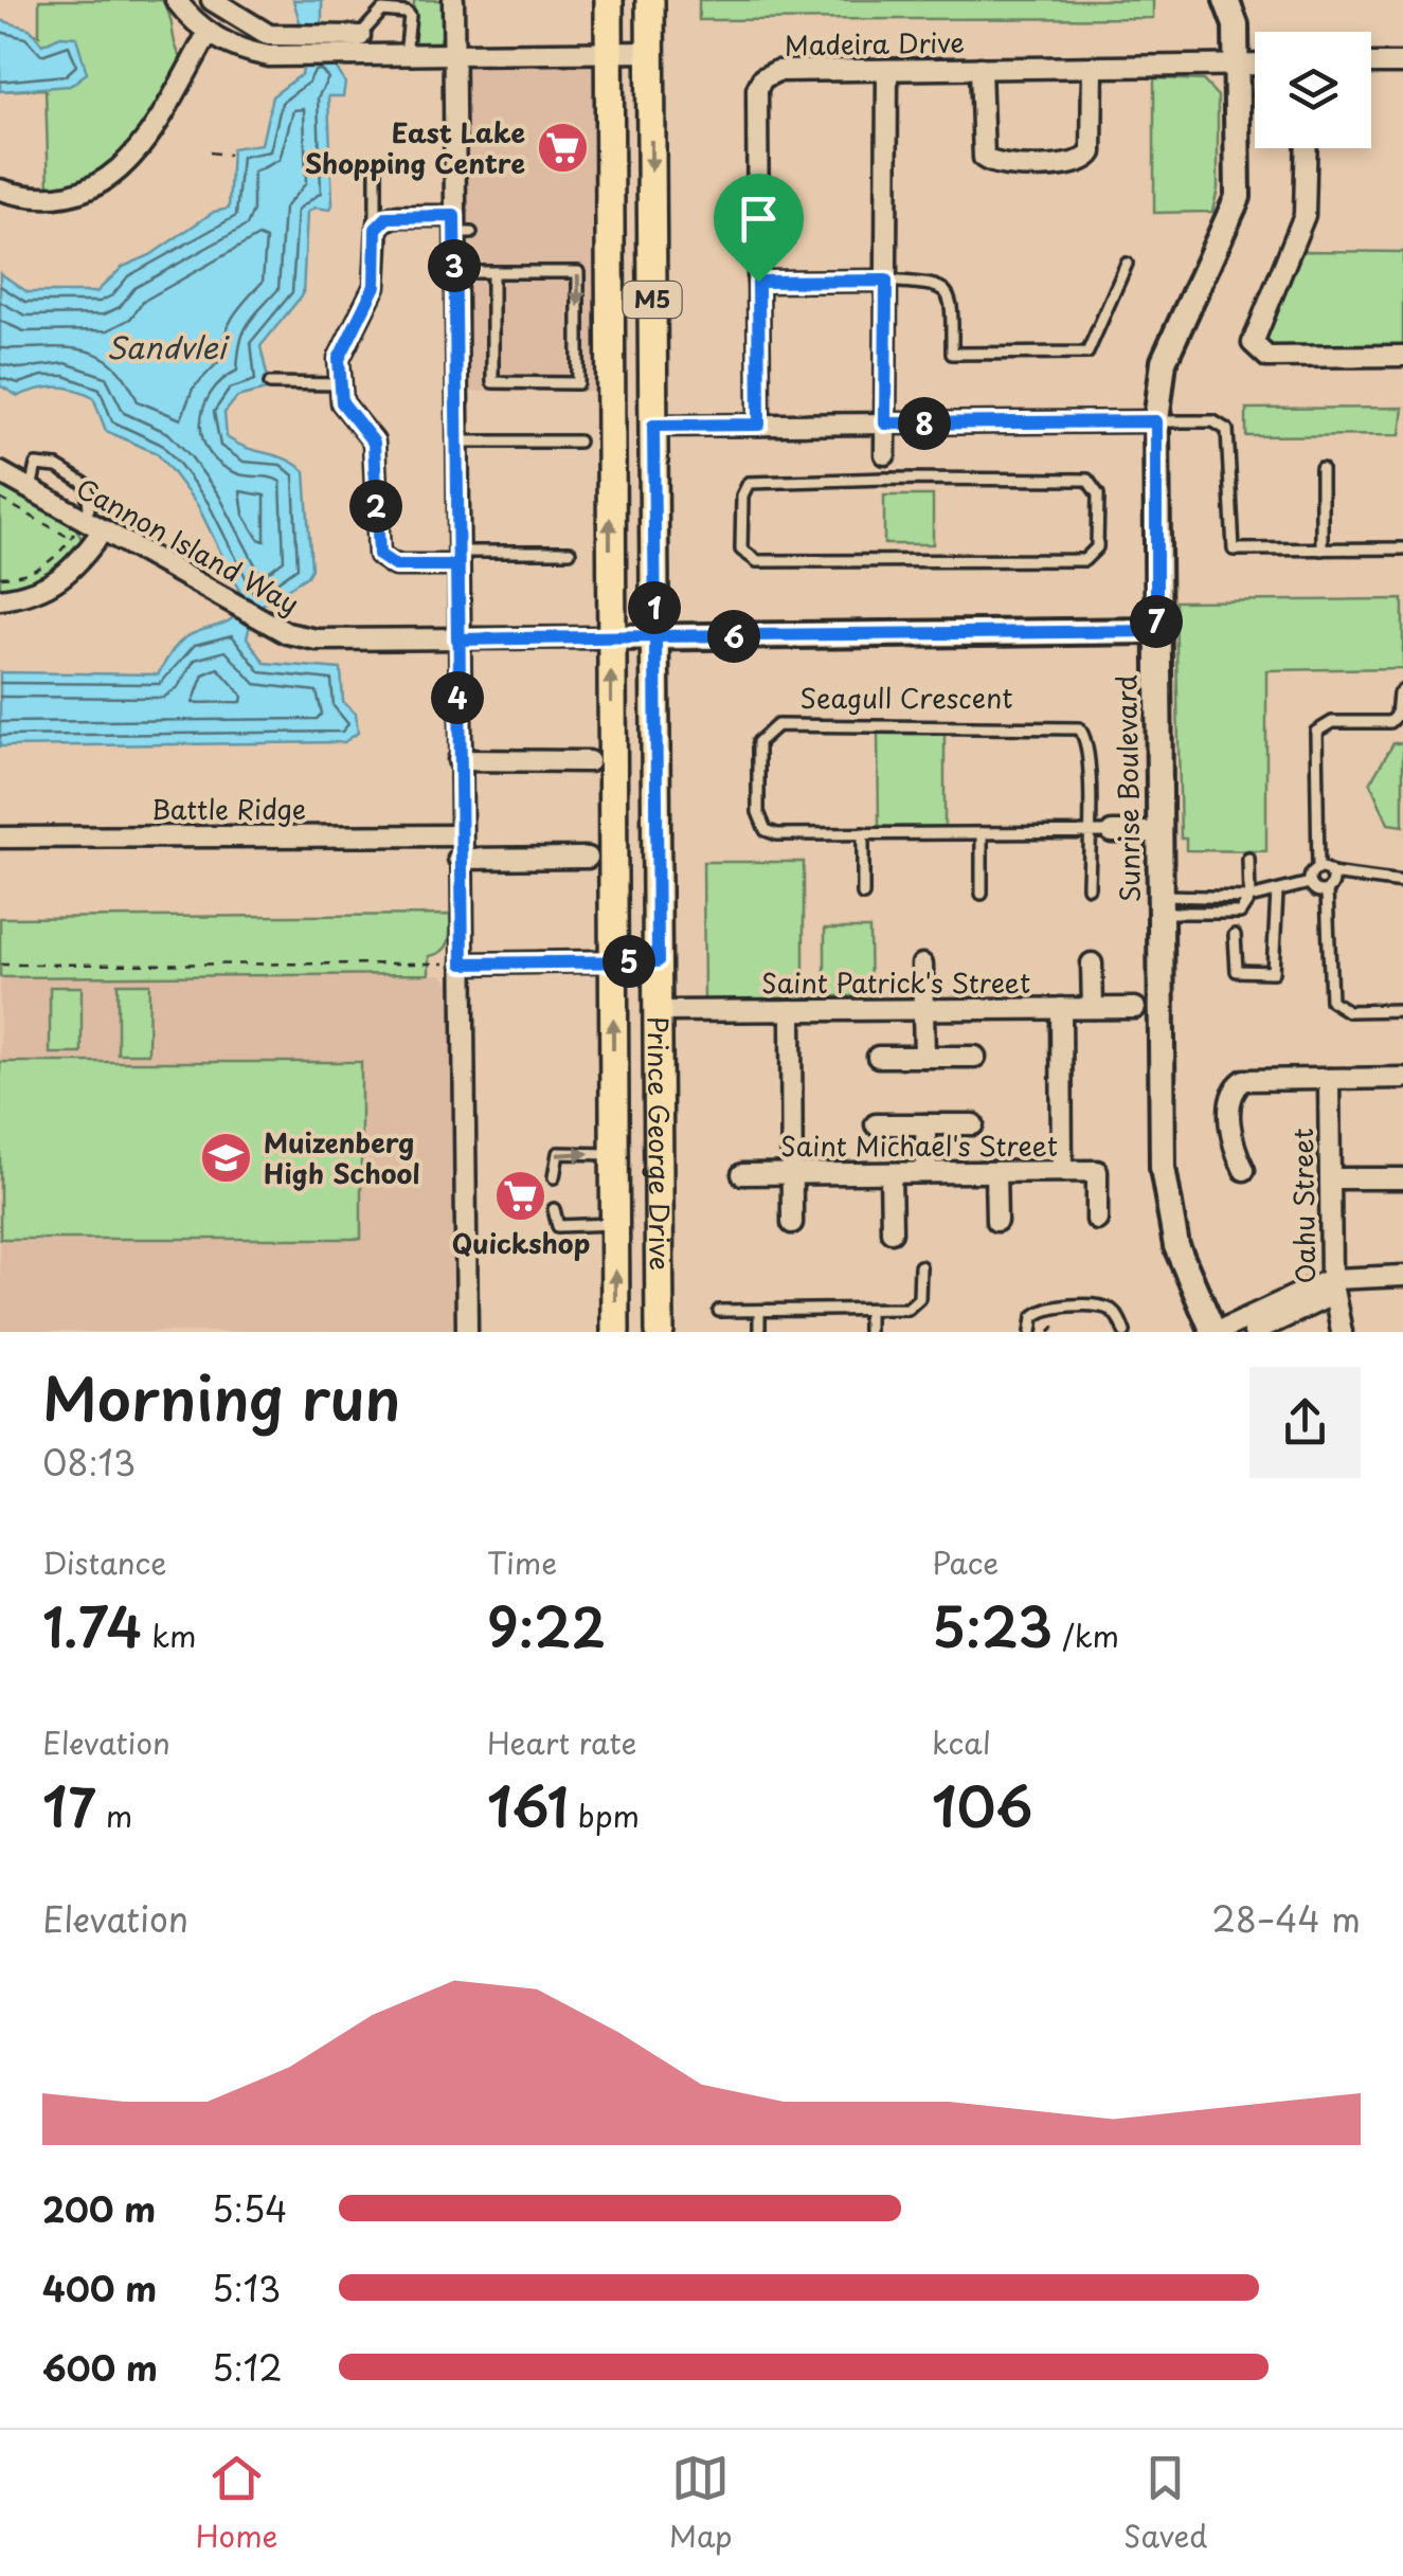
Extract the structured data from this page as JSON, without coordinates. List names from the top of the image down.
{
  "streets": {
    "main road": ["M5", "Prince George Drive"],
    "street": [
      "Madeira Drive",
      "Cannon Island Way",
      "Seagull Crescent",
      "Sunrise Boulevard",
      "Battle Ridge",
      "Saint Patrick's Street",
      "Saint Michael's Street",
      "Oahu Street"
    ]
  },
  "crossings": [
    ["Madeira Drive", "Sunrise Boulevard"],
    ["Cannon Island Way", "Prince George Drive"],
    ["Seagull Crescent", "Sunrise Boulevard"],
    ["Saint Patrick's Street", "Prince George Drive"]
  ],
  "water": ["Sandvlei"],
  "places": {
    "supermarket": ["East Lake Shopping Centre", "Quickshop"],
    "school or university": ["Muizenberg High School"]
  },
  "page": {
    "pins": [
      "3",
      "8",
      "2",
      "1",
      "7",
      "6",
      "4",
      "5"
    ],
    "heading": ["Morning run", "08:13"],
    "stats": [
      ["Distance", "1.74 km"],
      ["Time", "9:22"],
      ["Pace", "5:23 /km"],
      ["Elevation", "17 m"],
      ["Heart rate", "161 bpm"],
      ["kcal", "106"]
    ],
    "chart": ["Elevation", "28–44 m"],
    "list": [
      {
        "name": "200 m",
        "note": "5:54"
      },
      {
        "name": "400 m",
        "note": "5:13"
      },
      {
        "name": "600 m",
        "note": "5:12"
      }
    ],
    "tabs": ["Home", "Map", "Saved"]
  }
}
